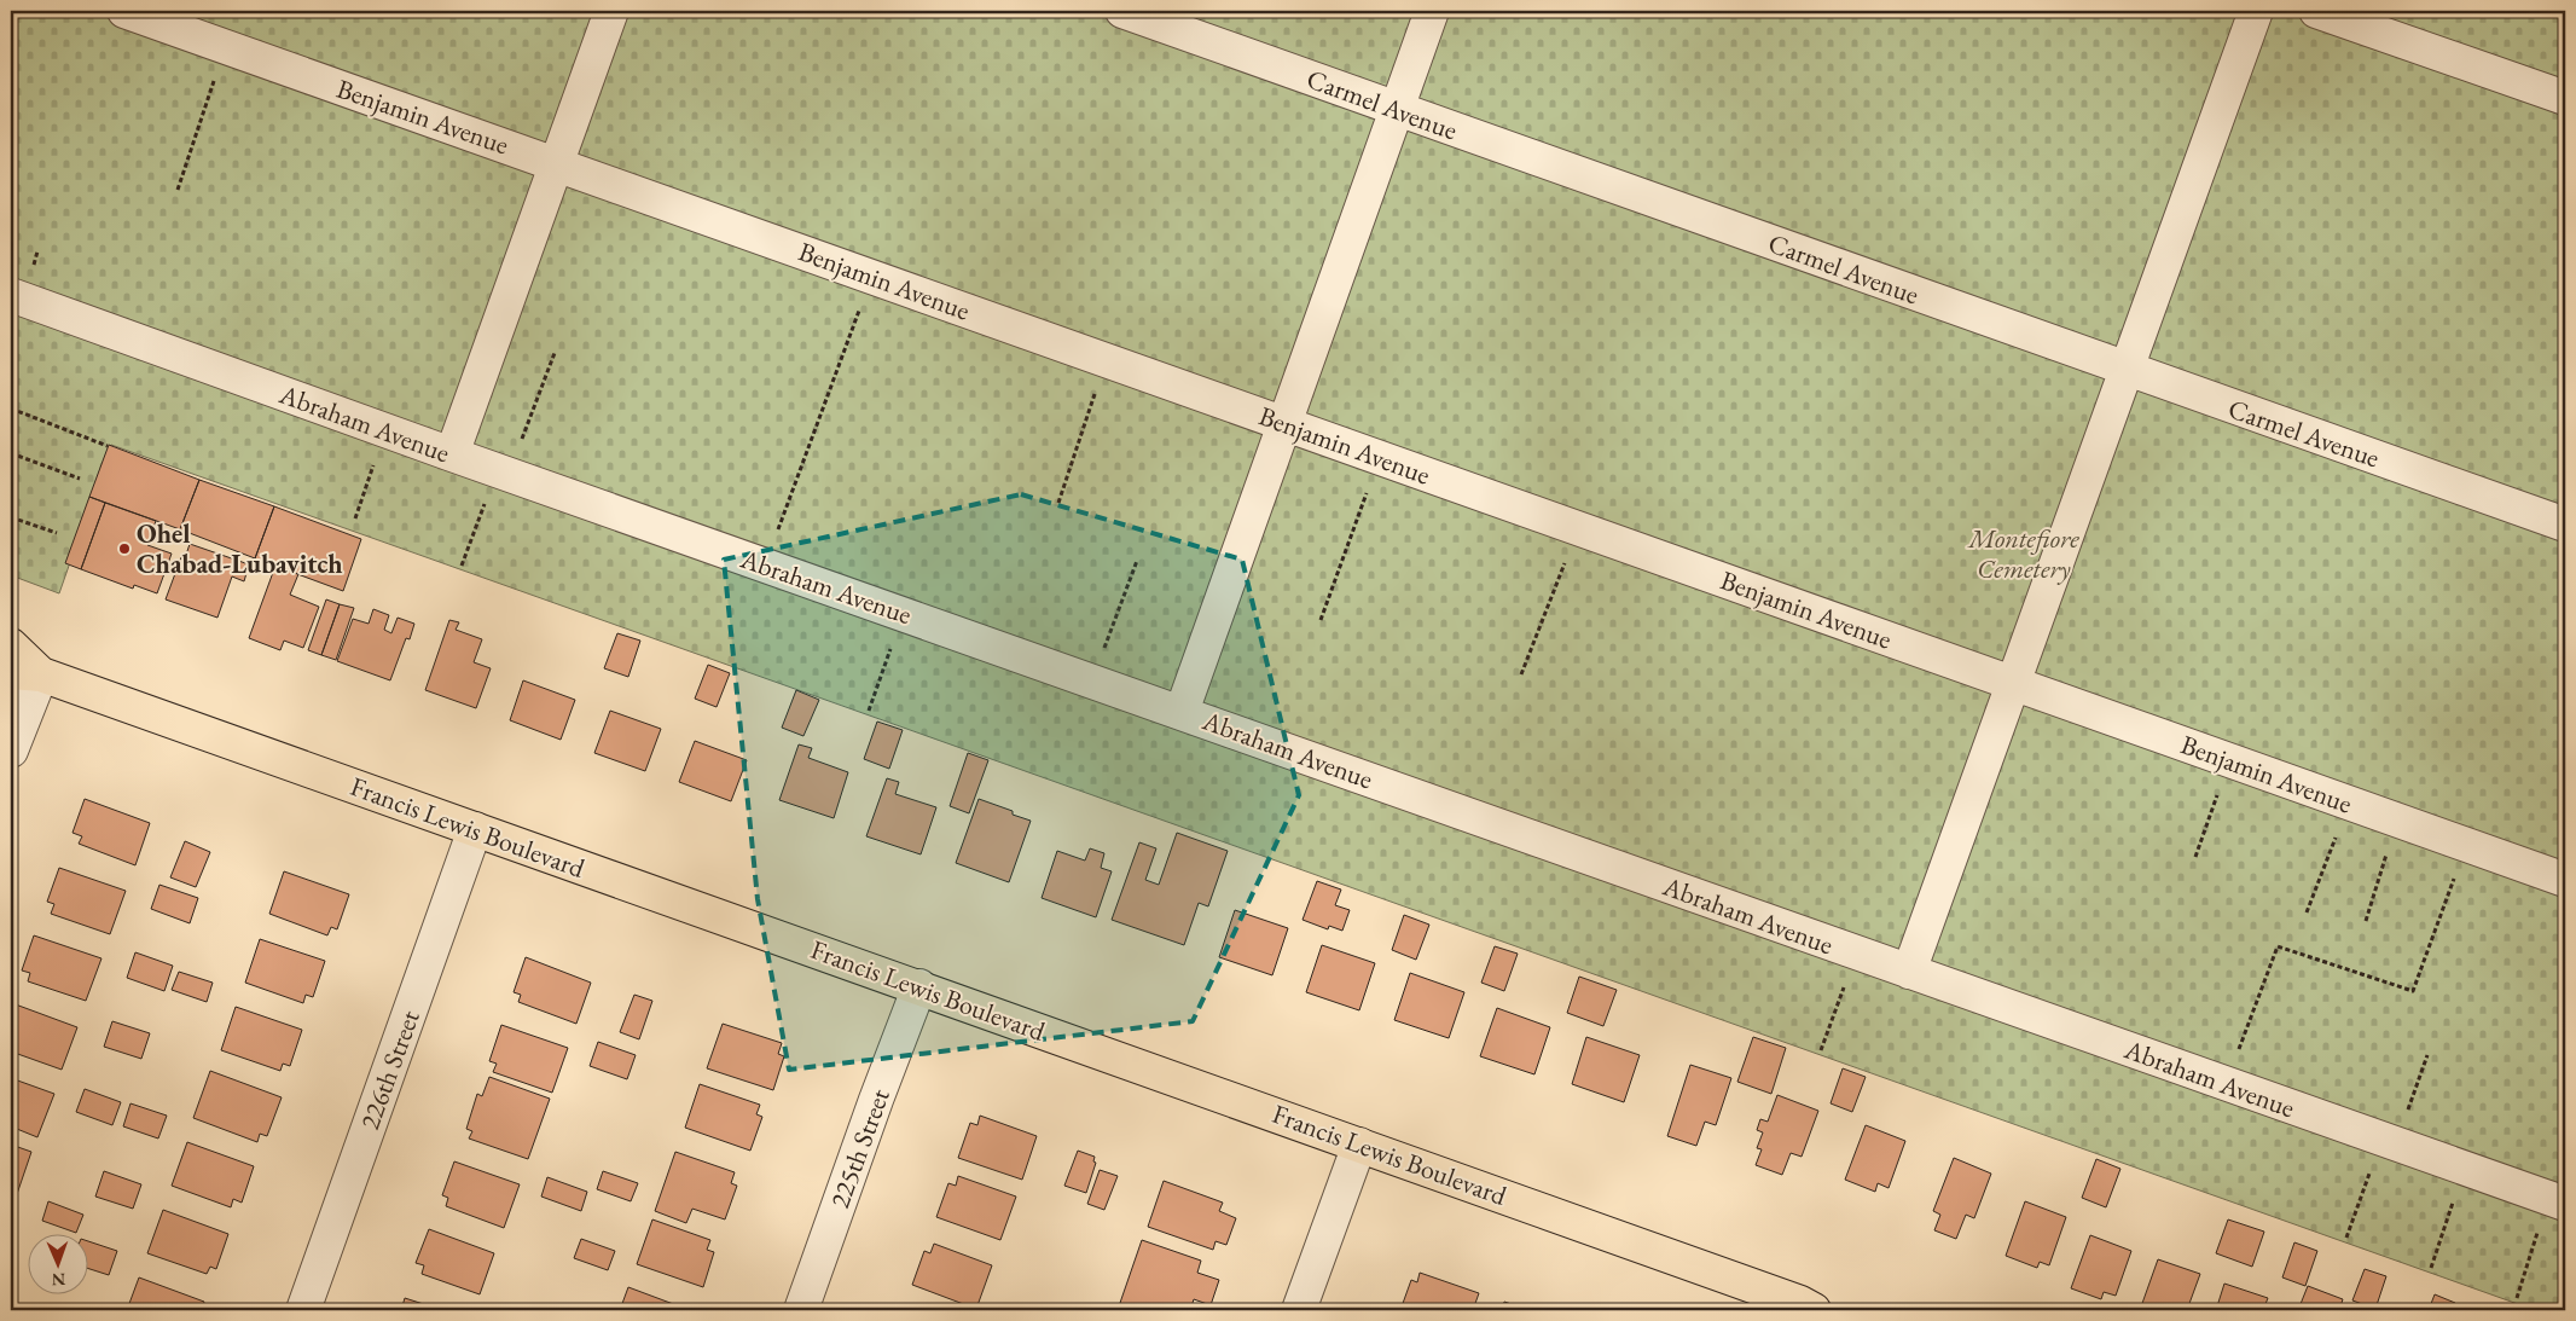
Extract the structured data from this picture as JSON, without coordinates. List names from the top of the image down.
{
  "streets": {
    "main road": ["Francis Lewis Boulevard"],
    "street": [
      "Carmel Avenue",
      "Benjamin Avenue",
      "Abraham Avenue",
      "226th Street",
      "225th Street"
    ]
  },
  "crossings": [
    ["Francis Lewis Boulevard", "226th Street"],
    ["Francis Lewis Boulevard", "225th Street"]
  ],
  "parks": ["Montefiore Cemetery"],
  "places": ["Ohel Chabad-Lubavitch"],
  "north": "bottom"
}
